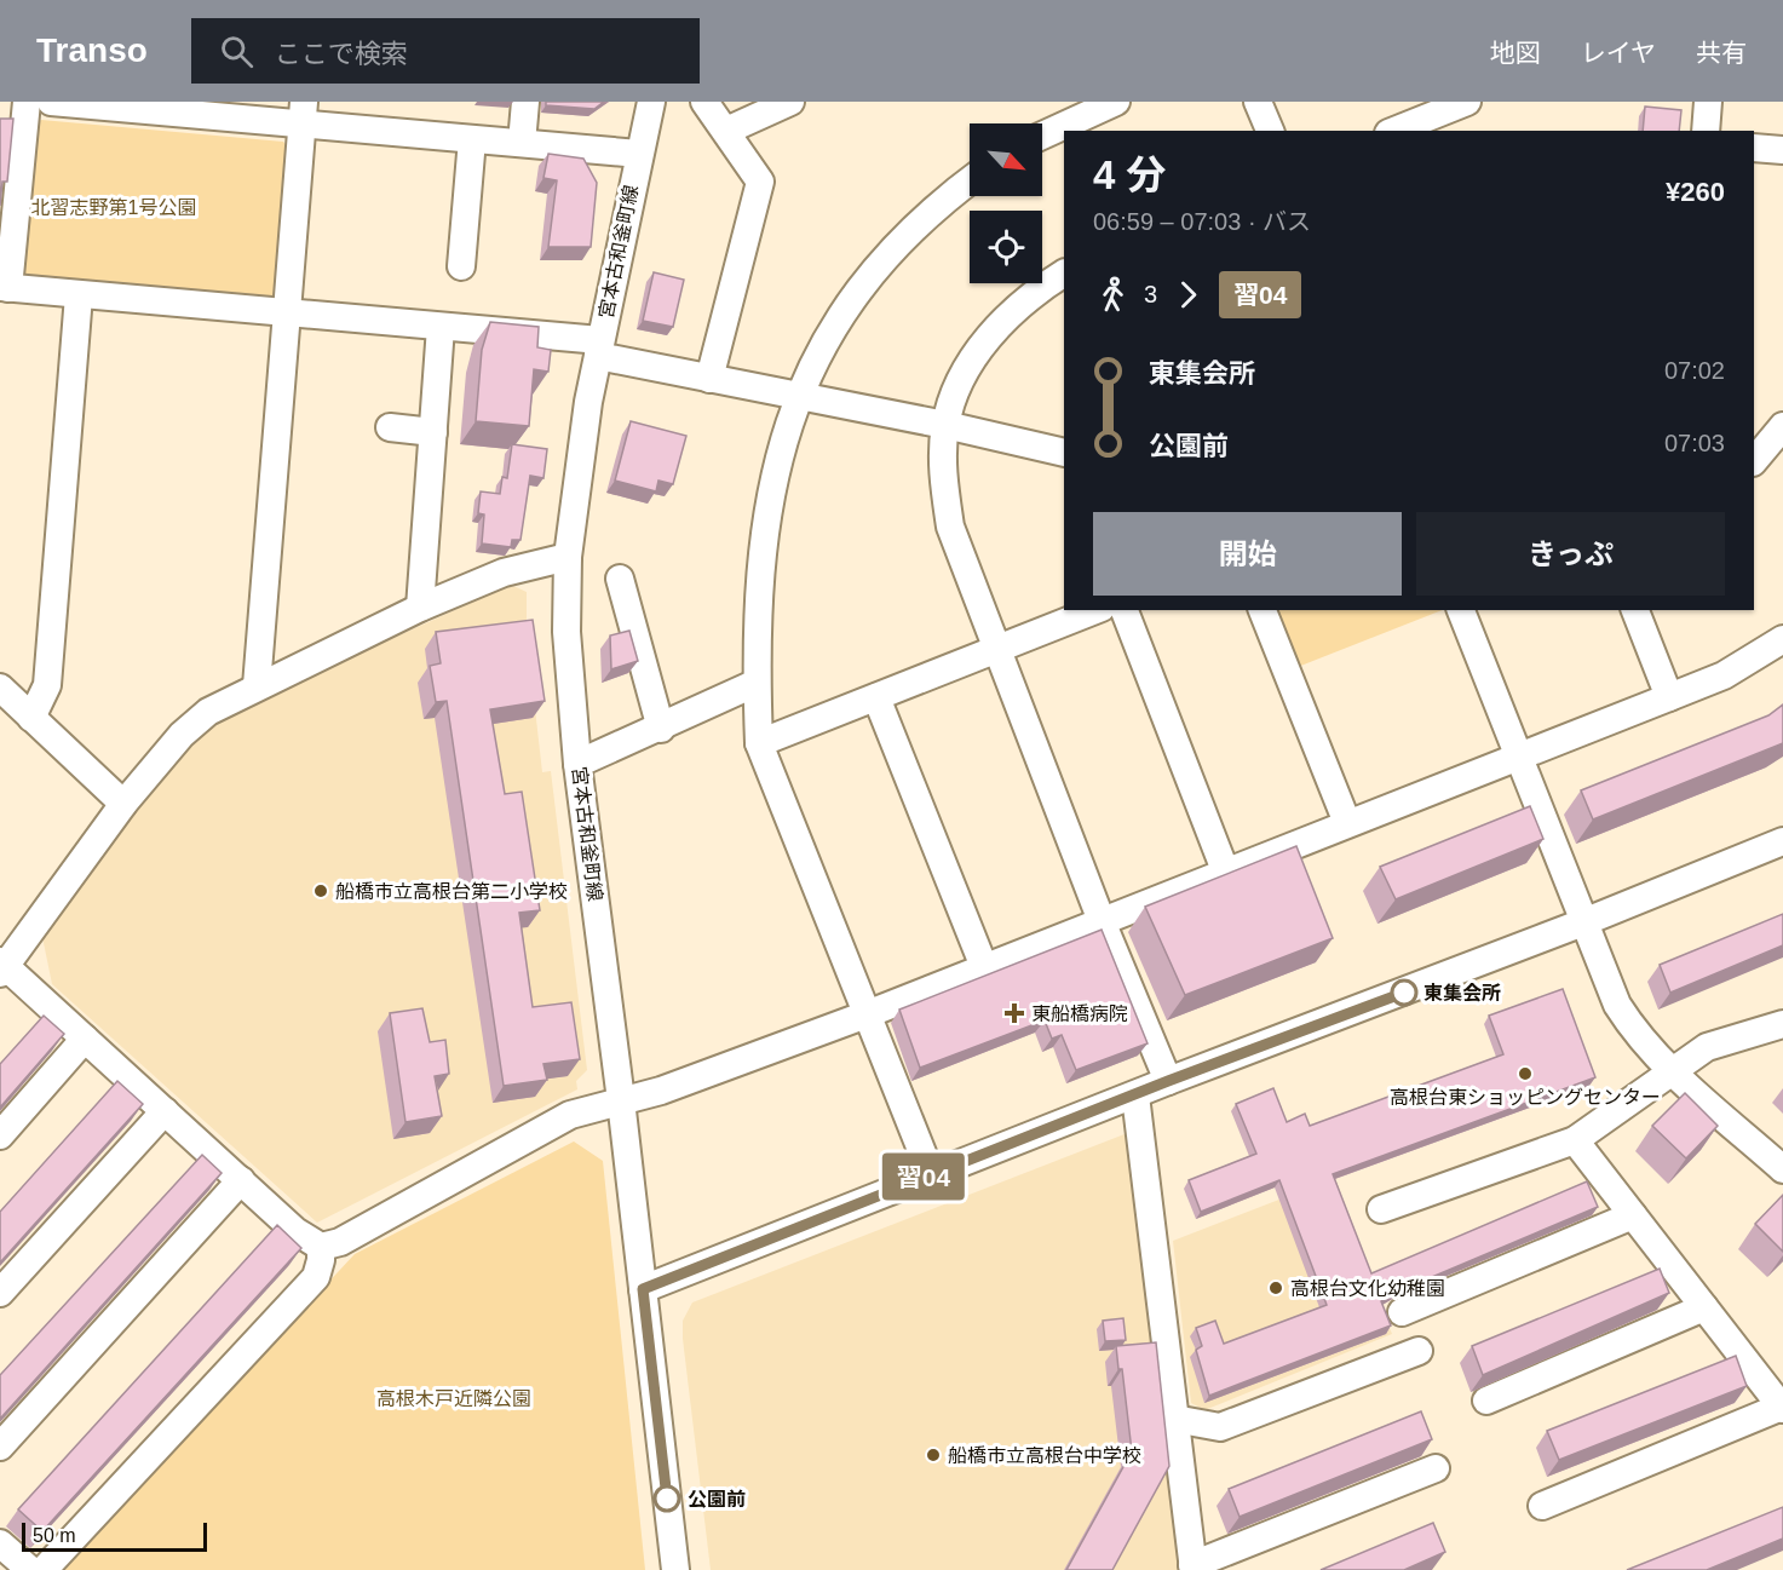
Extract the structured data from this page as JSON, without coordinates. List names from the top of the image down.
{
  "streets": {
    "street": ["宮本古和釜町線"]
  },
  "parks": ["北習志野第1号公園", "高根木戸近隣公園"],
  "places": {
    "other": [
      "船橋市立高根台第二小学校",
      "東集会所",
      "高根台東ショッピングセンター",
      "高根台文化幼稚園",
      "船橋市立高根台中学校",
      "公園前"
    ],
    "health": ["東船橋病院"]
  },
  "lines": ["bus line 習04"],
  "scale_bar": "50 m",
  "north": "bottom right",
  "page": {
    "header": "Transo",
    "search": "ここで検索",
    "nav": ["地図", "レイヤ", "共有"],
    "on_map": "習04",
    "heading": ["4 分", "06:59 – 07:03 · バス", "¥260"],
    "legs": ["3", "習04"],
    "list": [
      {
        "name": "東集会所",
        "value": "07:02"
      },
      {
        "name": "公園前",
        "value": "07:03"
      }
    ],
    "buttons": ["開始", "きっぷ"],
    "scale": "50 m"
  }
}
